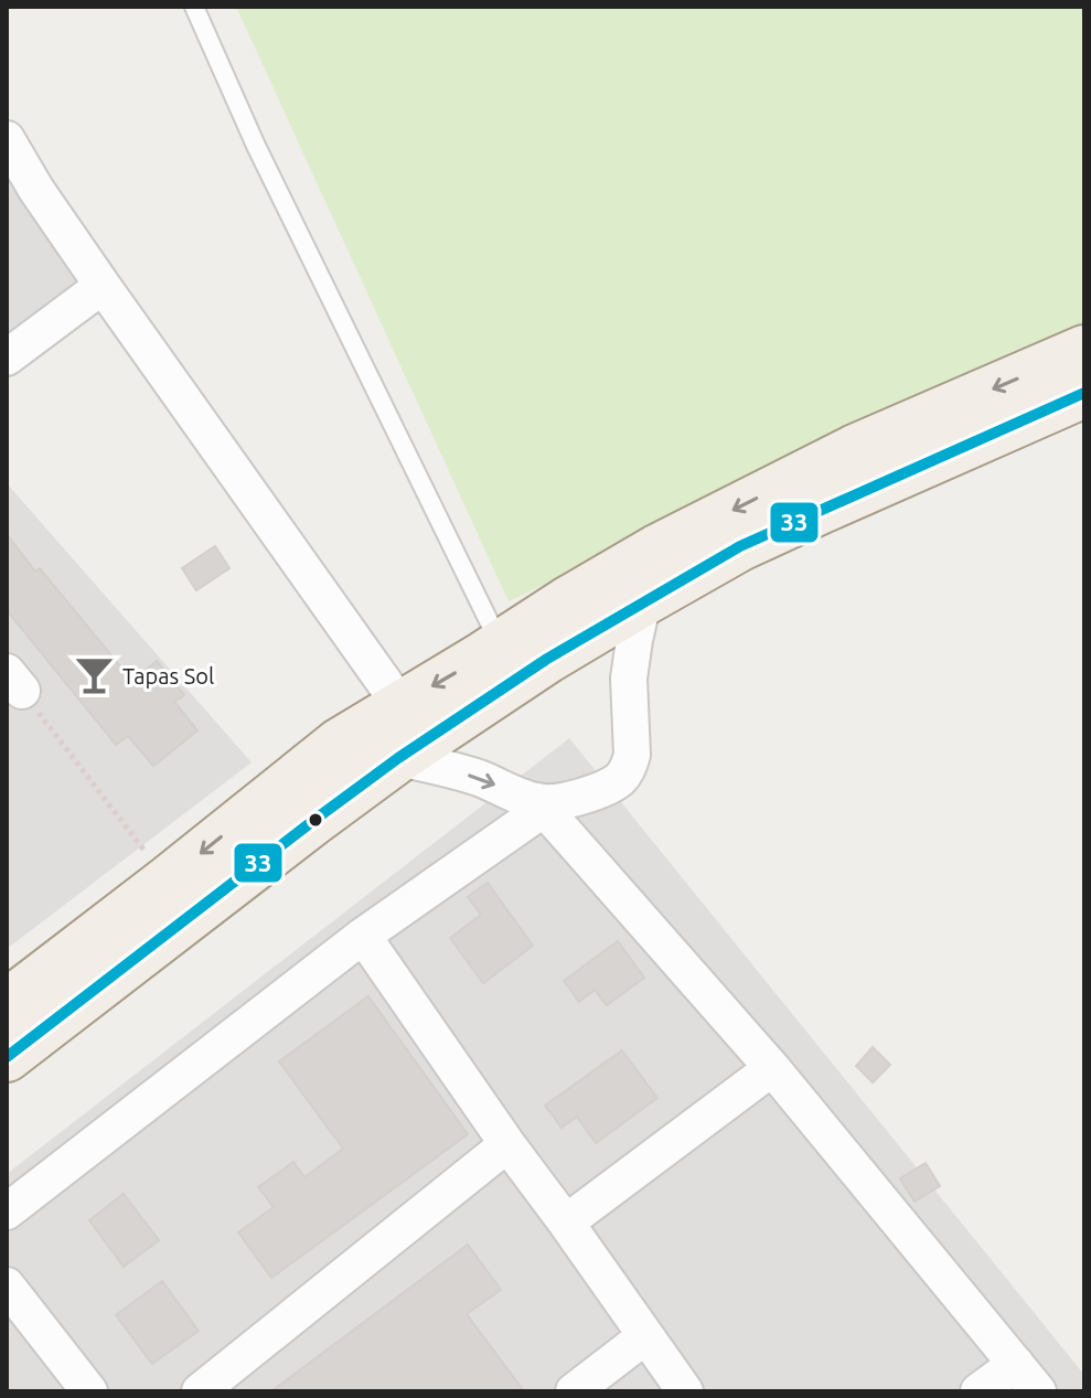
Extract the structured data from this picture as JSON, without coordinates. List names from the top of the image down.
{
  "places": {
    "bar": ["Tapas Sol"]
  },
  "lines": ["transit line 33"]
}
